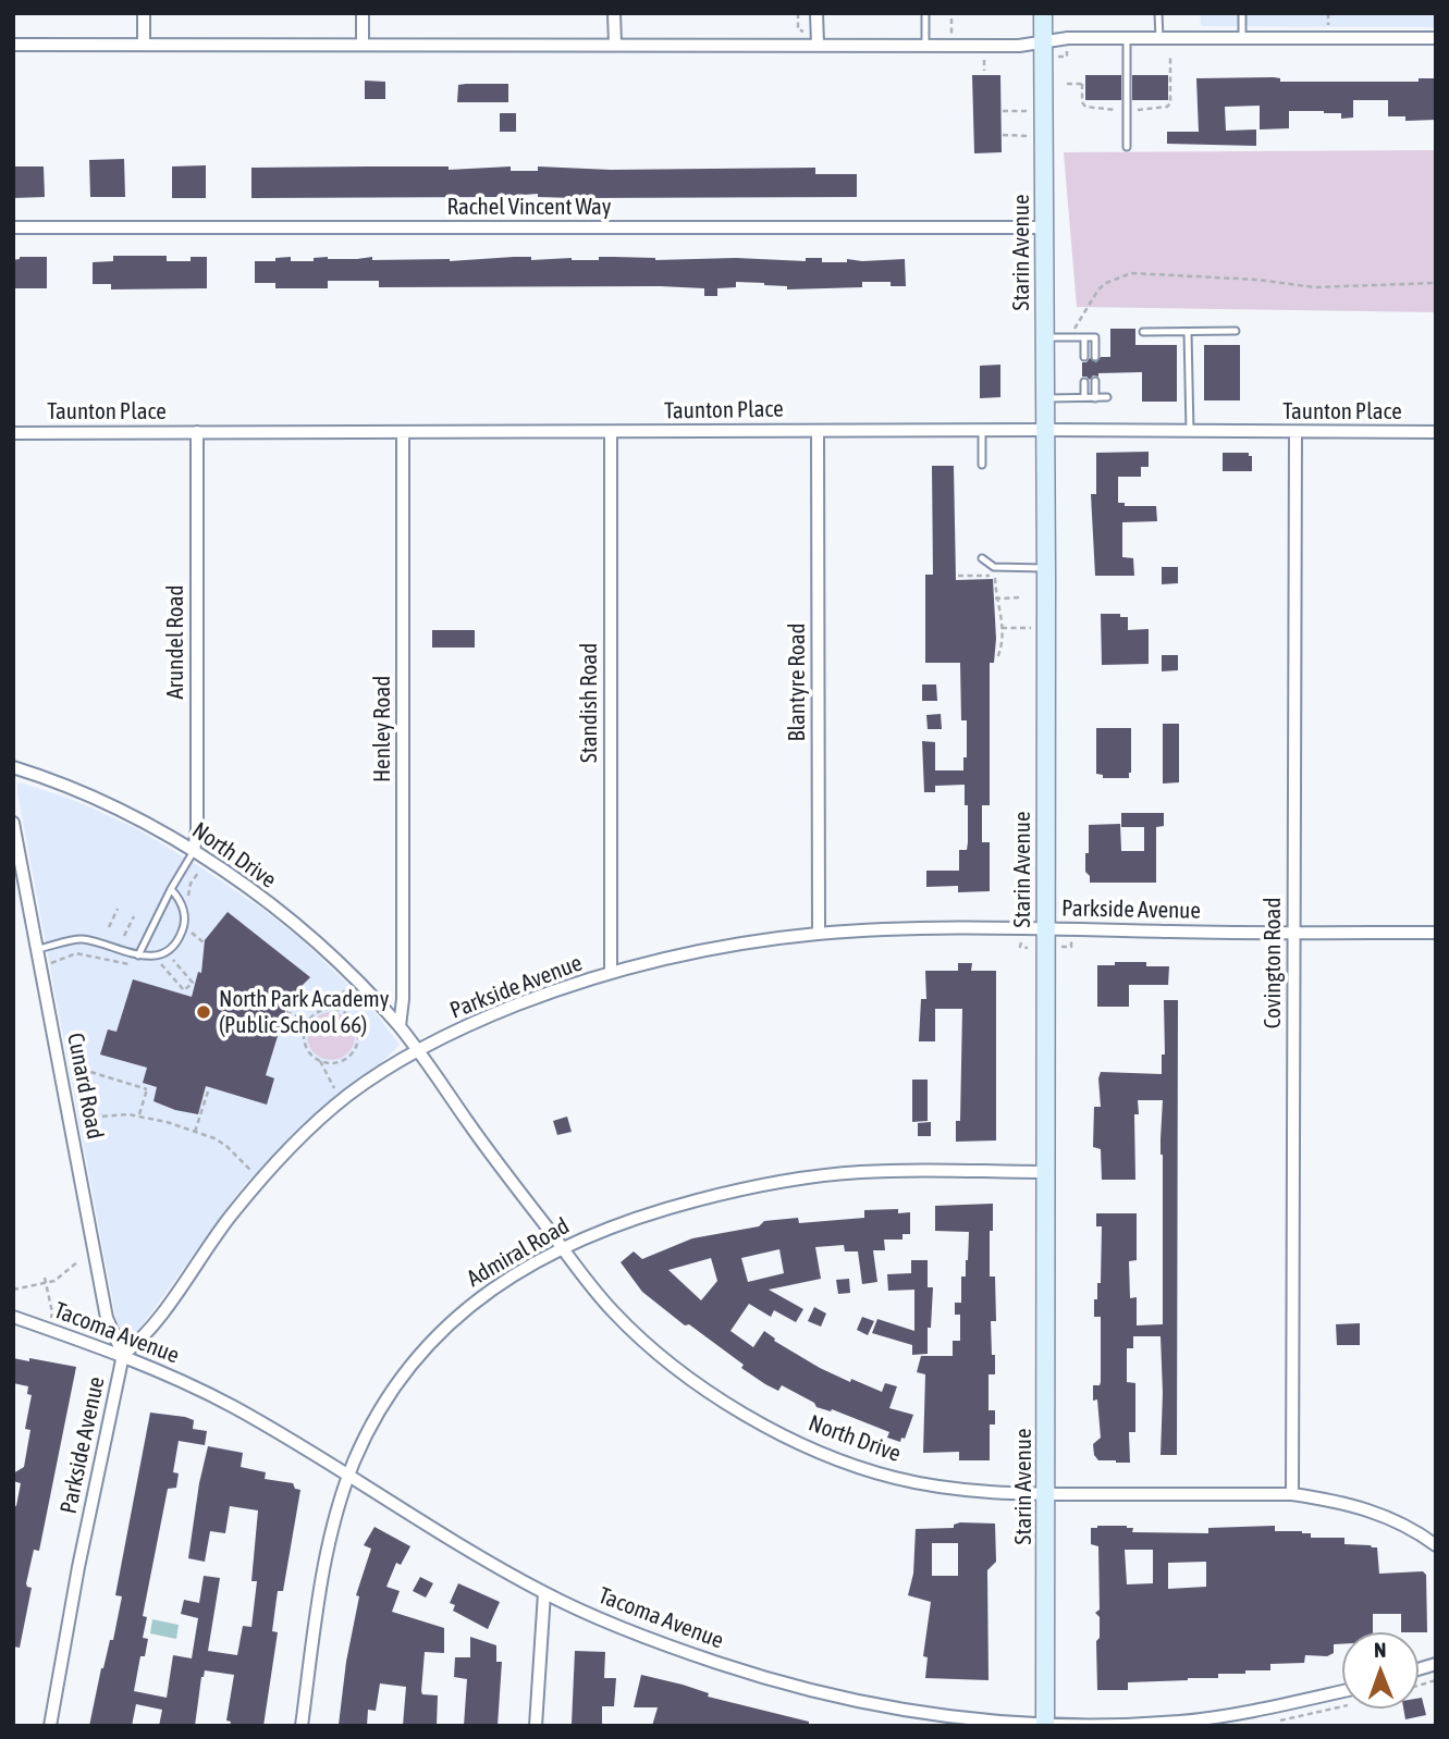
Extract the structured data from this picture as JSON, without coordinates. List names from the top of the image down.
{
  "streets": {
    "street": [
      "Rachel Vincent Way",
      "Starin Avenue",
      "Taunton Place",
      "Arundel Road",
      "Blantyre Road",
      "Standish Road",
      "Henley Road",
      "North Drive",
      "Parkside Avenue",
      "Covington Road",
      "Cunard Road",
      "Admiral Road",
      "Tacoma Avenue"
    ]
  },
  "crossings": [
    ["Rachel Vincent Way", "Starin Avenue"],
    ["Starin Avenue", "Taunton Place"],
    ["Starin Avenue", "North Drive"],
    ["Starin Avenue", "Parkside Avenue"],
    ["Starin Avenue", "Admiral Road"],
    ["Starin Avenue", "Tacoma Avenue"],
    ["Taunton Place", "Arundel Road"],
    ["Taunton Place", "Blantyre Road"],
    ["Taunton Place", "Standish Road"],
    ["Taunton Place", "Henley Road"],
    ["Taunton Place", "Covington Road"],
    ["Arundel Road", "North Drive"],
    ["Blantyre Road", "Parkside Avenue"],
    ["Standish Road", "Parkside Avenue"],
    ["Henley Road", "North Drive"],
    ["North Drive", "Parkside Avenue"],
    ["North Drive", "Covington Road"],
    ["North Drive", "Admiral Road"],
    ["Parkside Avenue", "Covington Road"],
    ["Parkside Avenue", "Cunard Road"],
    ["Parkside Avenue", "Tacoma Avenue"],
    ["Cunard Road", "Tacoma Avenue"],
    ["Admiral Road", "Tacoma Avenue"]
  ],
  "places": ["North Park Academy (Public School 66)"],
  "north": "top"
}
